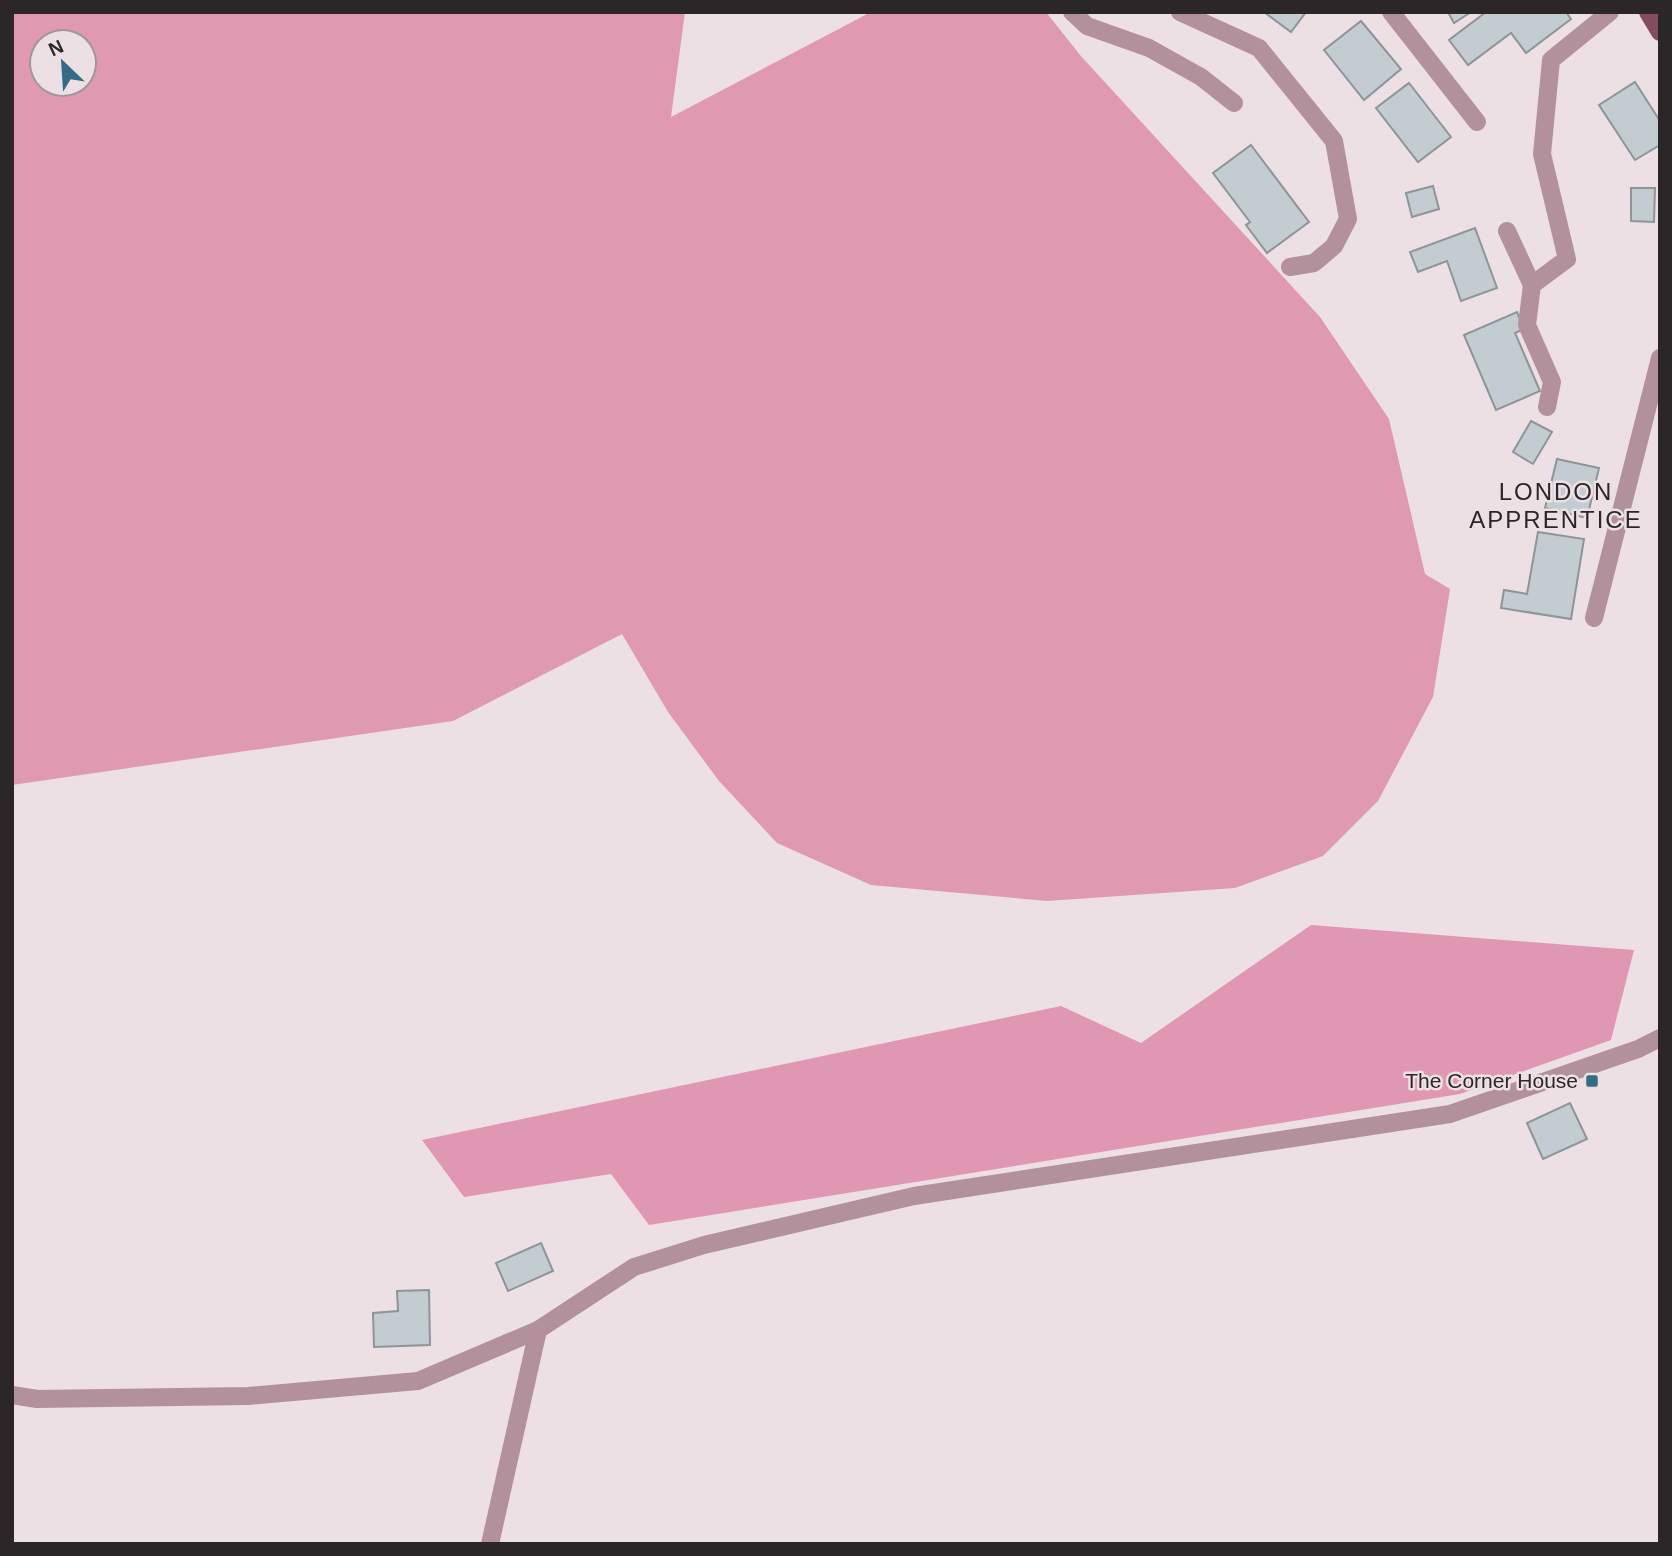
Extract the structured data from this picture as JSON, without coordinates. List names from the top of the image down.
{
  "districts": ["LONDON APPRENTICE"],
  "places": {
    "transit": ["The Corner House"]
  },
  "north": "top left"
}
